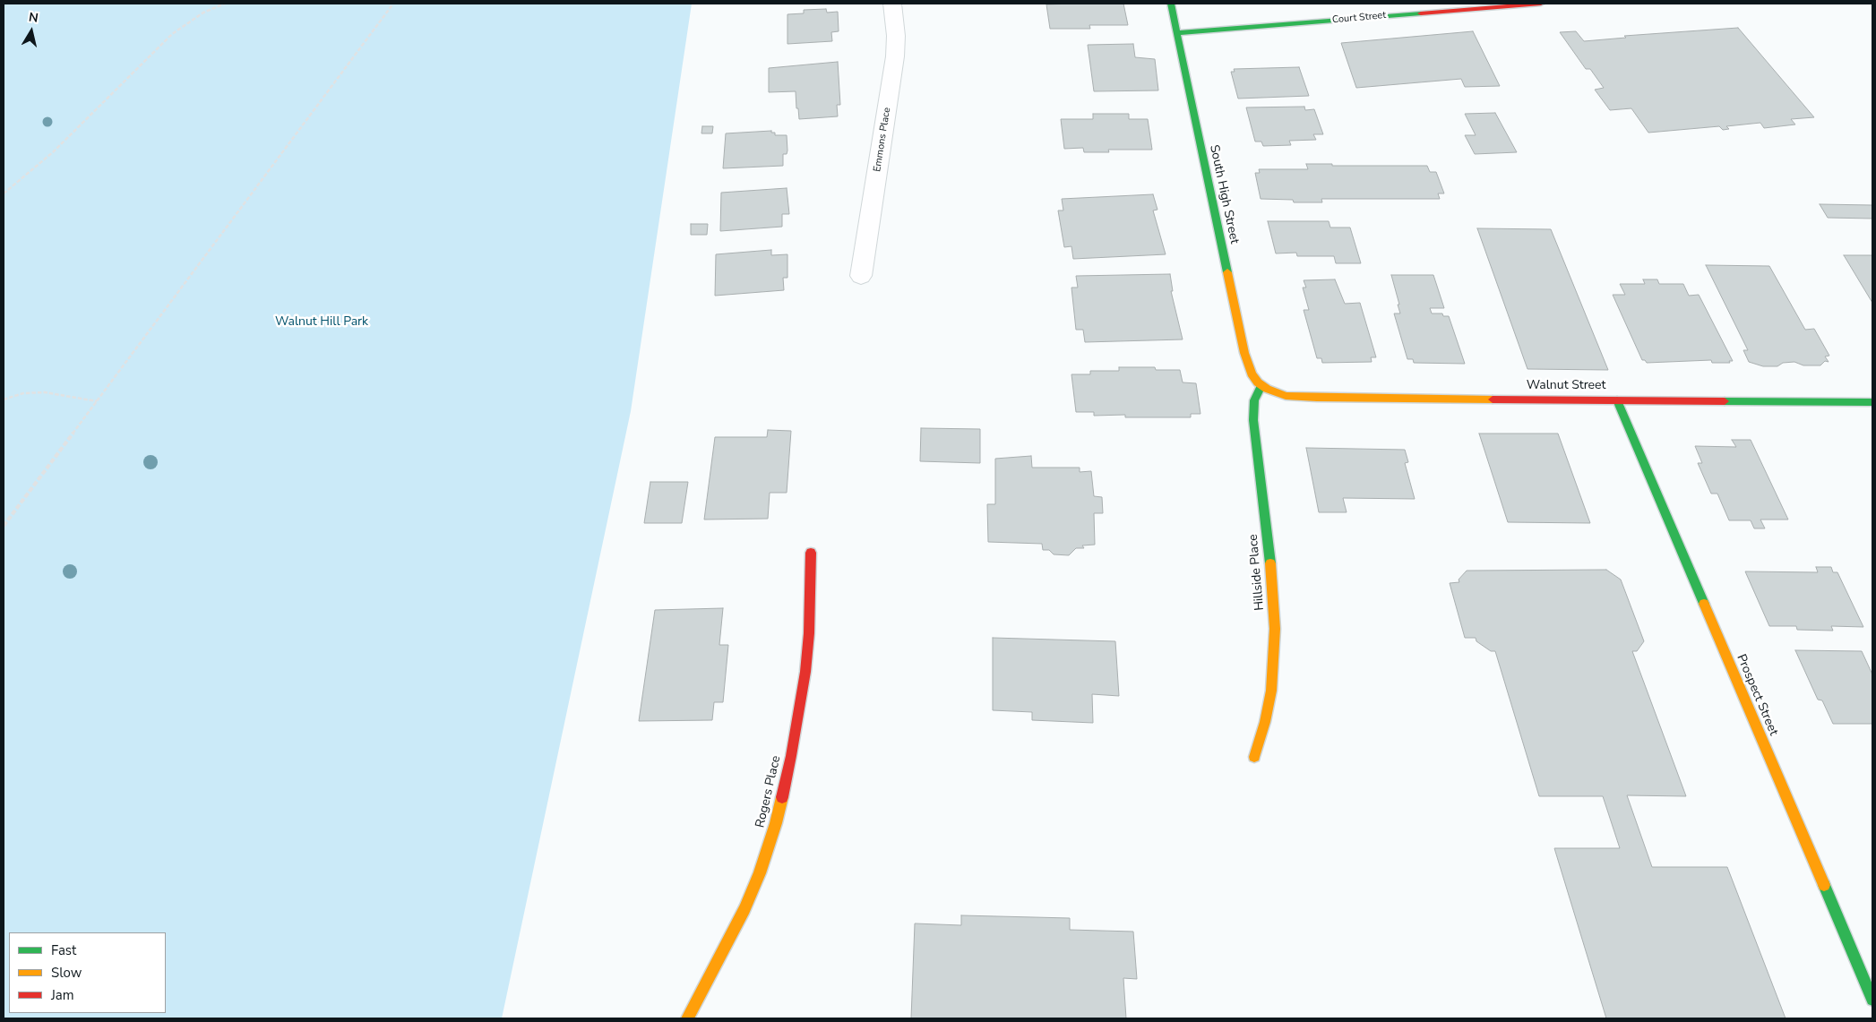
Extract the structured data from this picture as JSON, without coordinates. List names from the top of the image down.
{
  "streets": {
    "street": [
      "Court Street",
      "Emmons Place",
      "South High Street",
      "Walnut Street",
      "Hillside Place",
      "Prospect Street",
      "Rogers Place"
    ]
  },
  "crossings": [
    ["Court Street", "South High Street"],
    ["South High Street", "Walnut Street"],
    ["South High Street", "Hillside Place"],
    ["Walnut Street", "Hillside Place"],
    ["Walnut Street", "Prospect Street"]
  ],
  "parks": ["Walnut Hill Park"],
  "legend": ["Fast", "Slow", "Jam"],
  "north": "top"
}
